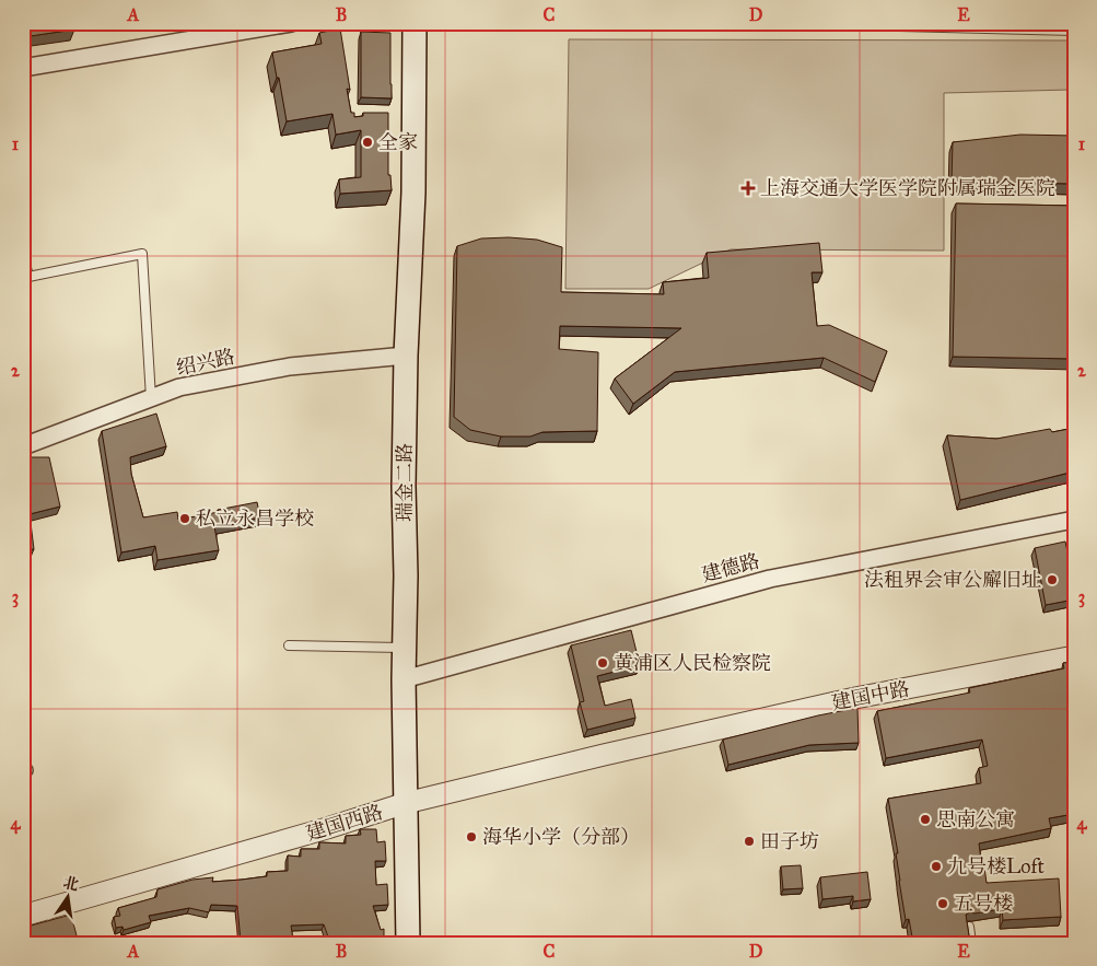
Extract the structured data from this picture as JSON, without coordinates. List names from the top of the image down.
{
  "streets": {
    "main road": ["瑞金二路"],
    "street": [
      "绍兴路",
      "建德路",
      "建国中路",
      "建国西路"
    ]
  },
  "crossings": [
    ["绍兴路", "瑞金二路"],
    ["瑞金二路", "建德路"],
    ["瑞金二路", "建国西路"],
    ["建国中路", "建国西路"]
  ],
  "places": {
    "other": [
      "全家",
      "私立永昌学校",
      "法租界会审公廨旧址",
      "黄浦区人民检察院",
      "思南公寓",
      "海华小学（分部）",
      "田子坊",
      "九号楼Loft",
      "五号楼"
    ],
    "health": ["上海交通大学医学院附属瑞金医院"]
  },
  "north": "top",
  "grid": {
    "columns": [
      "A",
      "B",
      "C",
      "D",
      "E"
    ],
    "rows": [
      "1",
      "2",
      "3",
      "4"
    ]
  }
}
